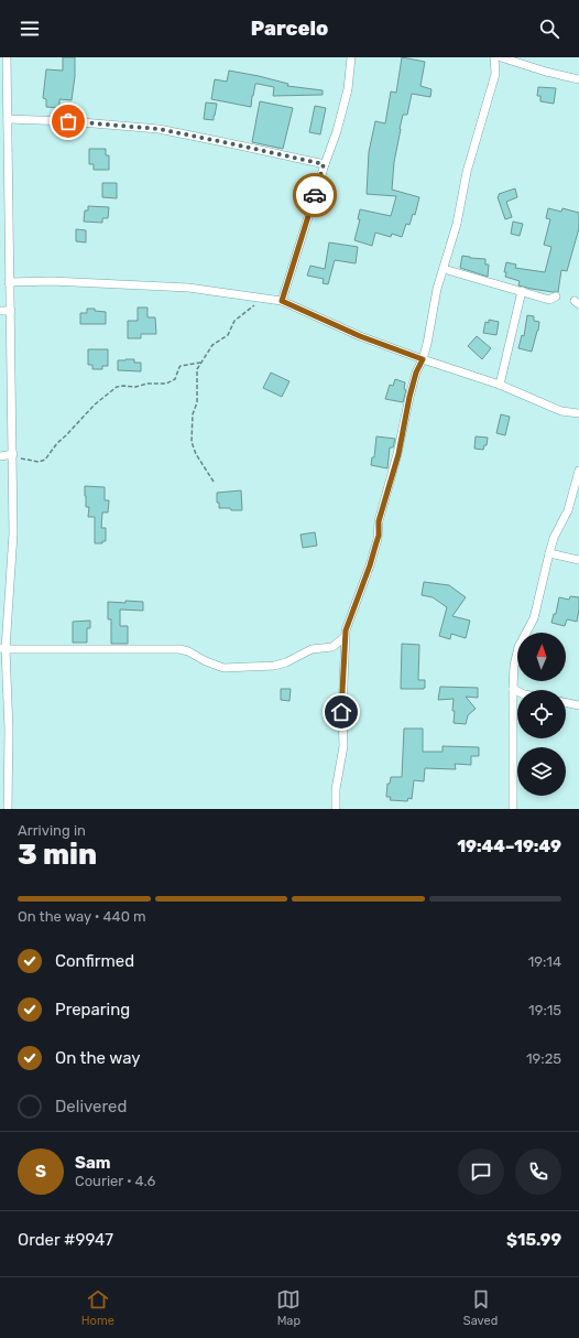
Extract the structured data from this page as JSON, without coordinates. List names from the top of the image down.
{
  "north": "top",
  "page": {
    "header": "Parcelo",
    "heading": ["3 min", "Arriving in", "19:44–19:49"],
    "panel": [
      "Sam",
      "Courier · 4.6",
      "Order #9947",
      "$15.99"
    ],
    "bar": "On the way · 440 m",
    "list": [
      ["Confirmed", "19:14"],
      ["Preparing", "19:15"],
      ["On the way", "19:25"],
      "Delivered"
    ],
    "round": "S",
    "tabs": ["Home", "Map", "Saved"]
  }
}
